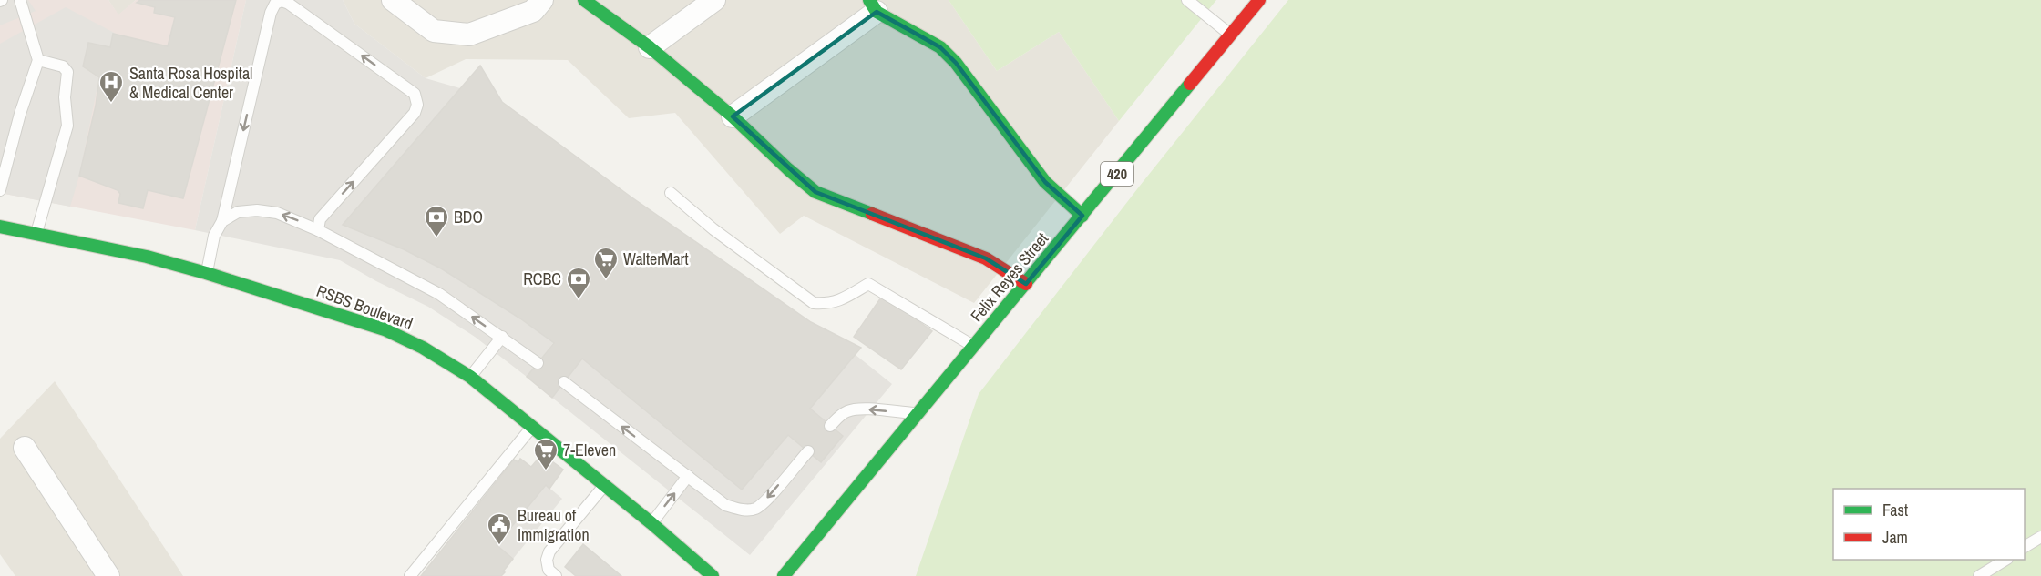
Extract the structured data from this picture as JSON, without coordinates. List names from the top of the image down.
{
  "streets": {
    "street": ["420", "Felix Reyes Street", "RSBS Boulevard"]
  },
  "places": {
    "hospital": ["Santa Rosa Hospital & Medical Center"],
    "bank": ["BDO", "RCBC"],
    "supermarket": ["WalterMart", "7-Eleven"],
    "public building": ["Bureau of Immigration"]
  },
  "legend": ["Fast", "Jam"]
}
